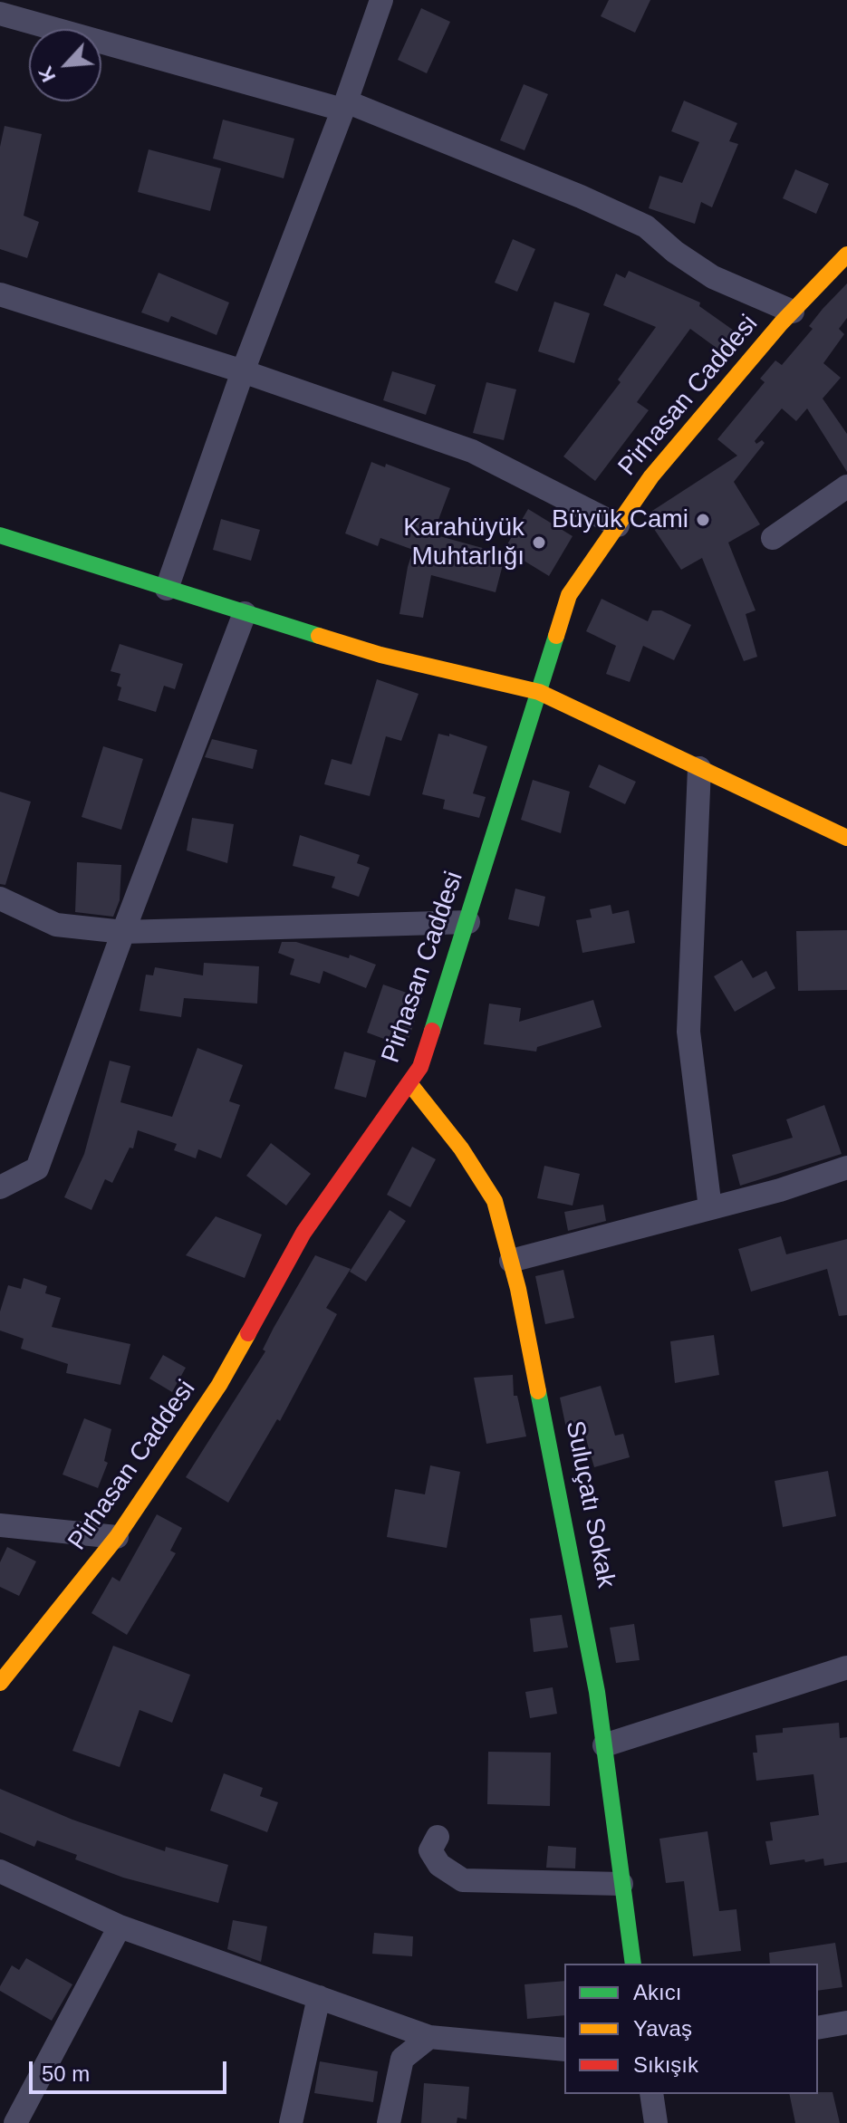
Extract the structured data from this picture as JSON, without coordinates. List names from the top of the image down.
{
  "streets": {
    "street": ["Pirhasan Caddesi", "Suluçatı Sokak"]
  },
  "crossings": [
    ["Pirhasan Caddesi", "Suluçatı Sokak"]
  ],
  "places": ["Büyük Cami", "Karahüyük Muhtarlığı"],
  "legend": ["Akıcı", "Yavaş", "Sıkışık"],
  "scale_bar": "50 m",
  "north": "bottom left"
}
